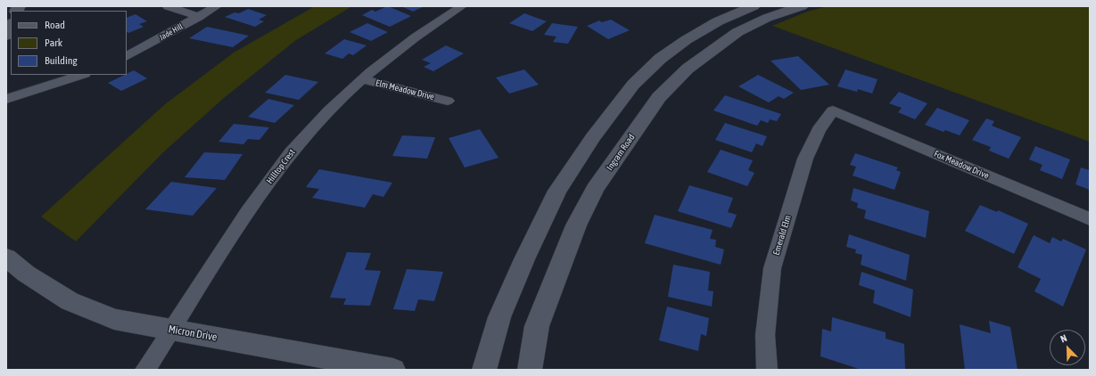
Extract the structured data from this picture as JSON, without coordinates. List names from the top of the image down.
{
  "streets": {
    "street": [
      "Jade Hill",
      "Elm Meadow Drive",
      "Ingram Road",
      "Fox Meadow Drive",
      "Hilltop Crest",
      "Emerald Elm",
      "Micron Drive"
    ]
  },
  "crossings": [
    ["Elm Meadow Drive", "Hilltop Crest"],
    ["Fox Meadow Drive", "Emerald Elm"],
    ["Hilltop Crest", "Micron Drive"]
  ],
  "legend": ["Road", "Park", "Building"],
  "north": "top left"
}
